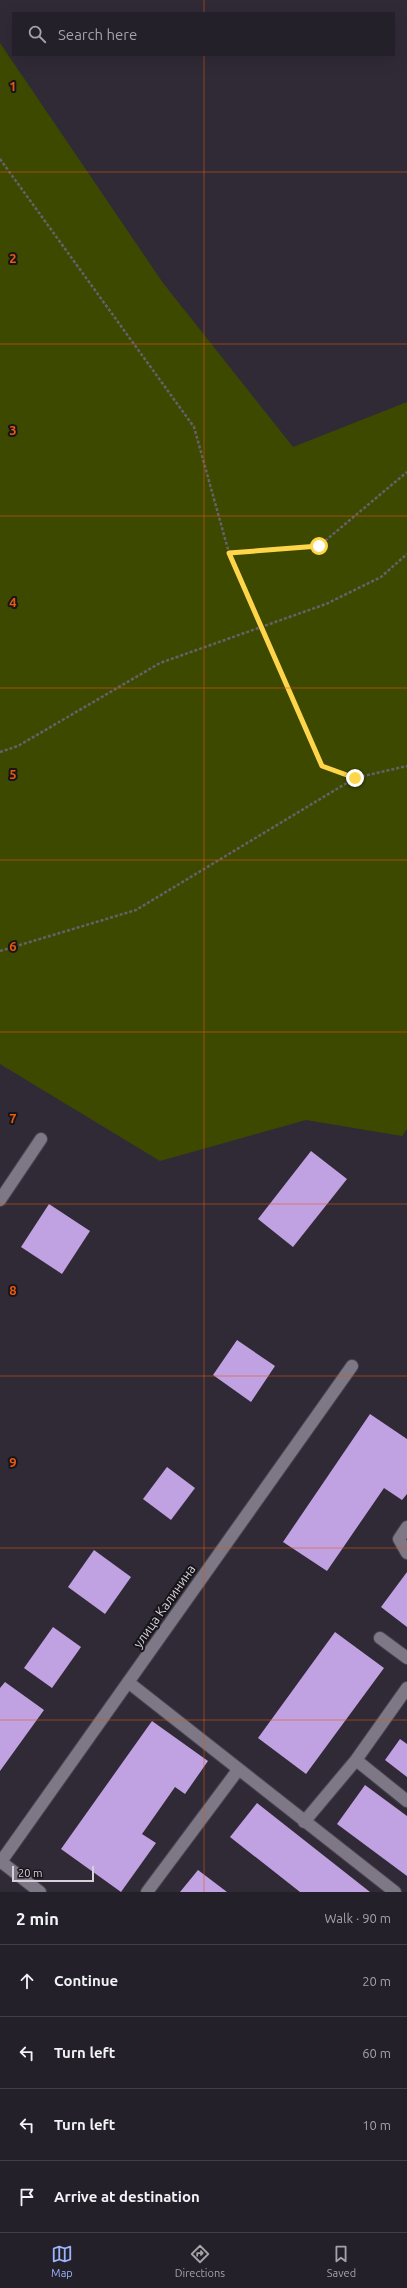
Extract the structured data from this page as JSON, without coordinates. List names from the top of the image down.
{
  "streets": {
    "street": ["улица Калинина"]
  },
  "scale_bar": "20 m",
  "page": {
    "search": "Search here",
    "scale": "20 m",
    "heading": ["2 min", "Walk · 90 m"],
    "list": [
      ["Continue", "20 m"],
      ["Turn left", "60 m"],
      ["Turn left", "10 m"],
      "Arrive at destination"
    ],
    "nav": ["Map", "Directions", "Saved"]
  },
  "grid": {
    "rows": [
      "1",
      "2",
      "3",
      "4",
      "5",
      "6",
      "7",
      "8",
      "9"
    ]
  }
}
